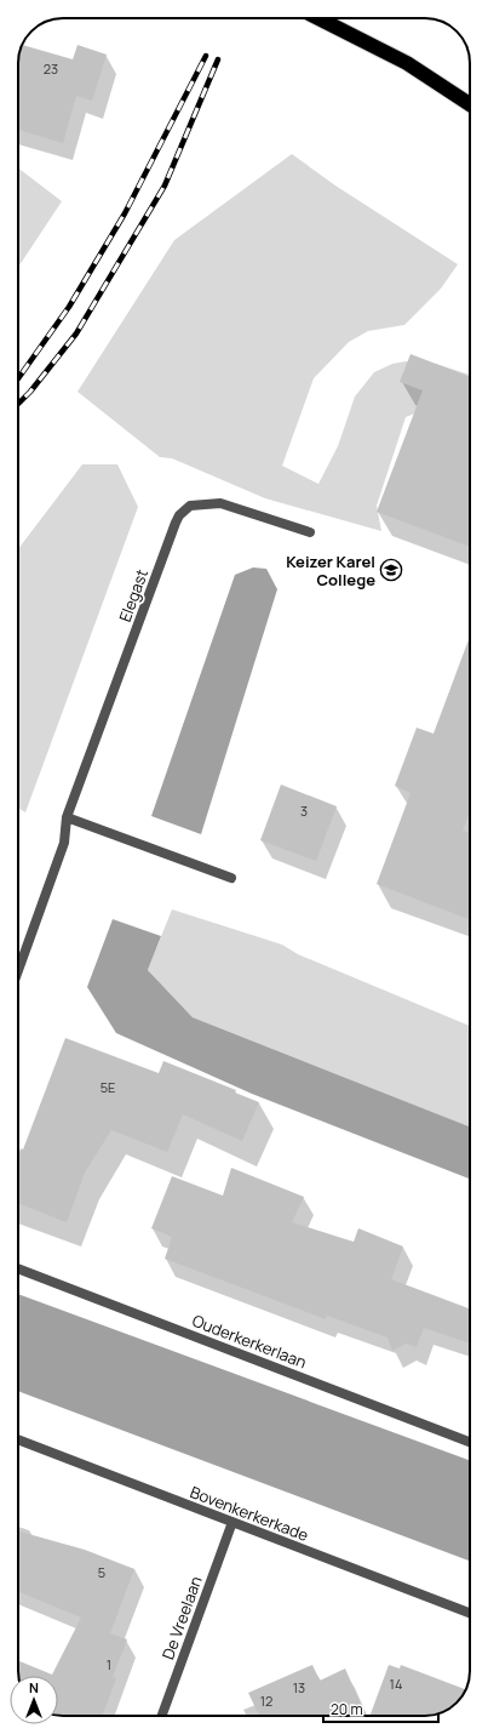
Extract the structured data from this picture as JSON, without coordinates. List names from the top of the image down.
{
  "streets": {
    "street": [
      "Elegast",
      "Ouderkerkerlaan",
      "Bovenkerkerkade",
      "De Vreelaan"
    ]
  },
  "crossings": [
    ["Bovenkerkerkade", "De Vreelaan"]
  ],
  "places": {
    "school or university": ["Keizer Karel College"]
  },
  "house_numbers": [
    "23",
    "3",
    "5E",
    "5",
    "1",
    "14",
    "13",
    "12"
  ],
  "scale_bar": "20 m",
  "north": "top"
}
